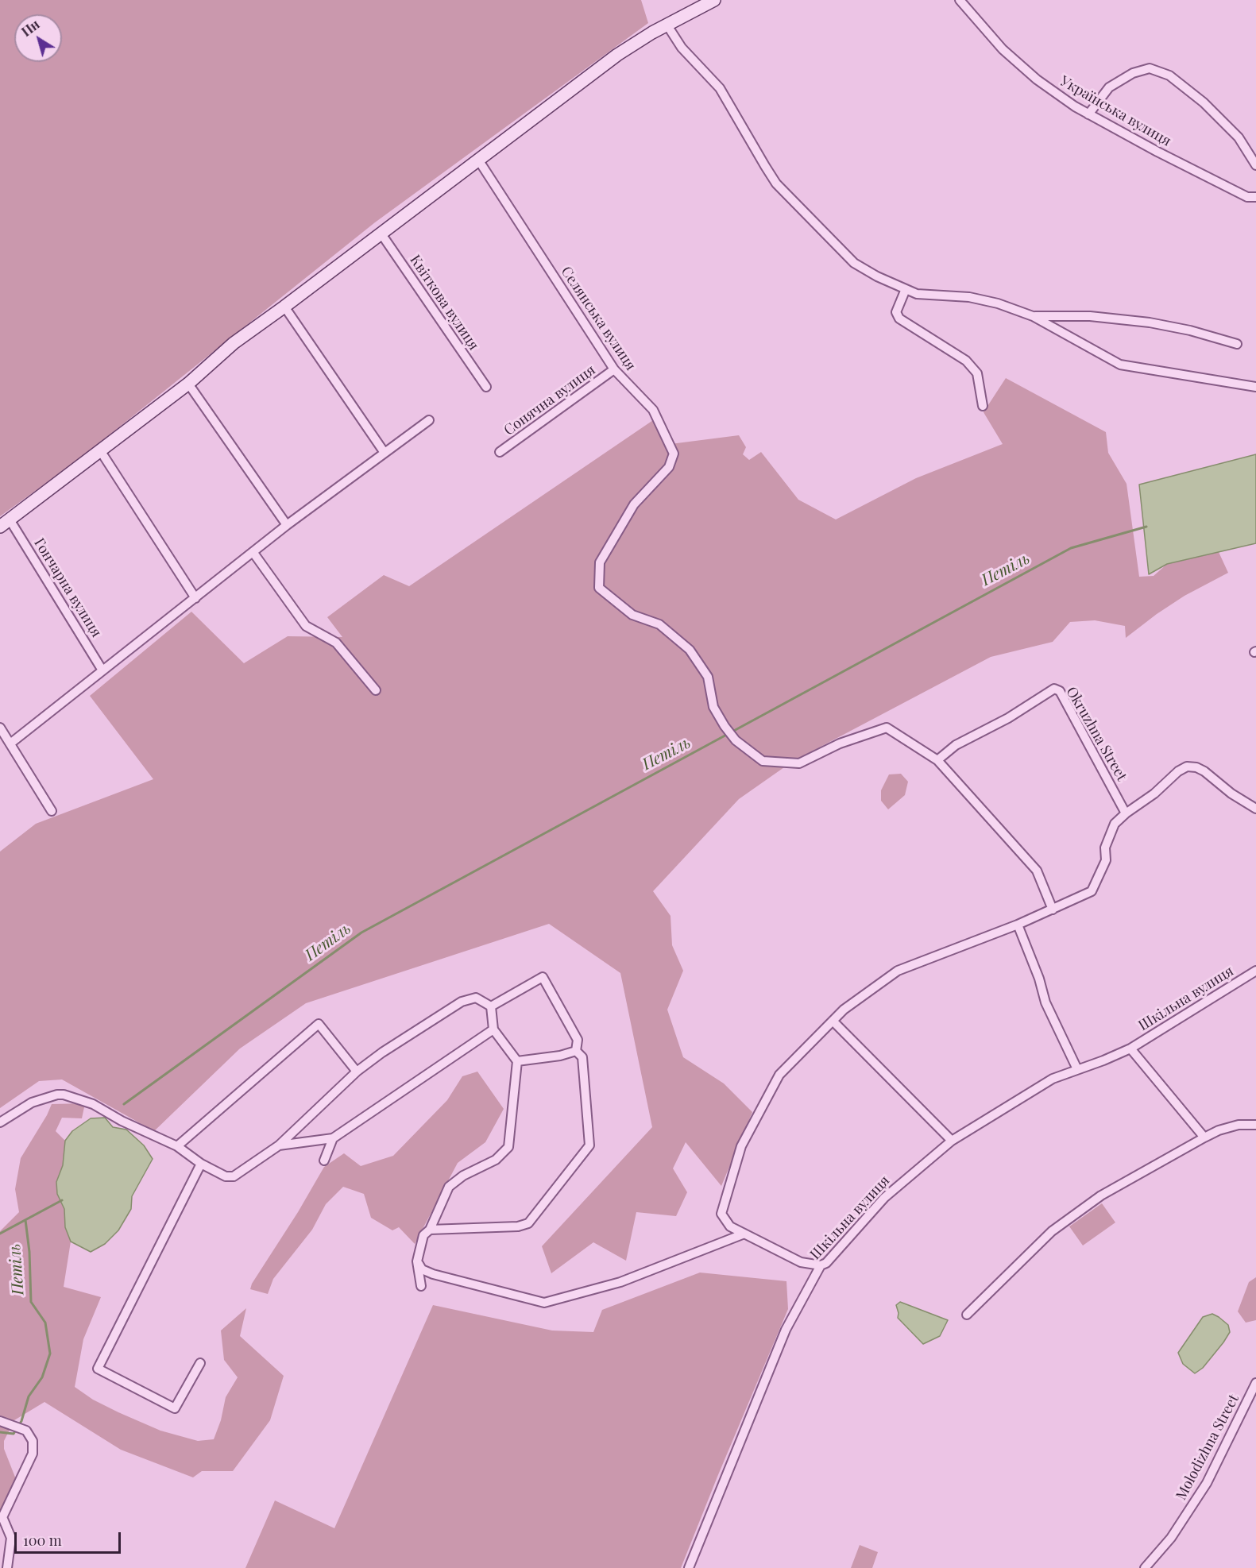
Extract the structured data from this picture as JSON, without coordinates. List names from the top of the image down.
{
  "streets": {
    "street": [
      "Українська вулиця",
      "Квіткова вулиця",
      "Селянська вулиця",
      "Сонячна вулиця",
      "Гончарна вулиця",
      "Okruzhna Street",
      "Шкільна вулиця",
      "Molodizhna Street"
    ]
  },
  "crossings": [
    ["Селянська вулиця", "Сонячна вулиця"],
    ["Селянська вулиця", "Okruzhna Street"]
  ],
  "water": ["Петіль"],
  "scale_bar": "100 m",
  "north": "top left"
}
